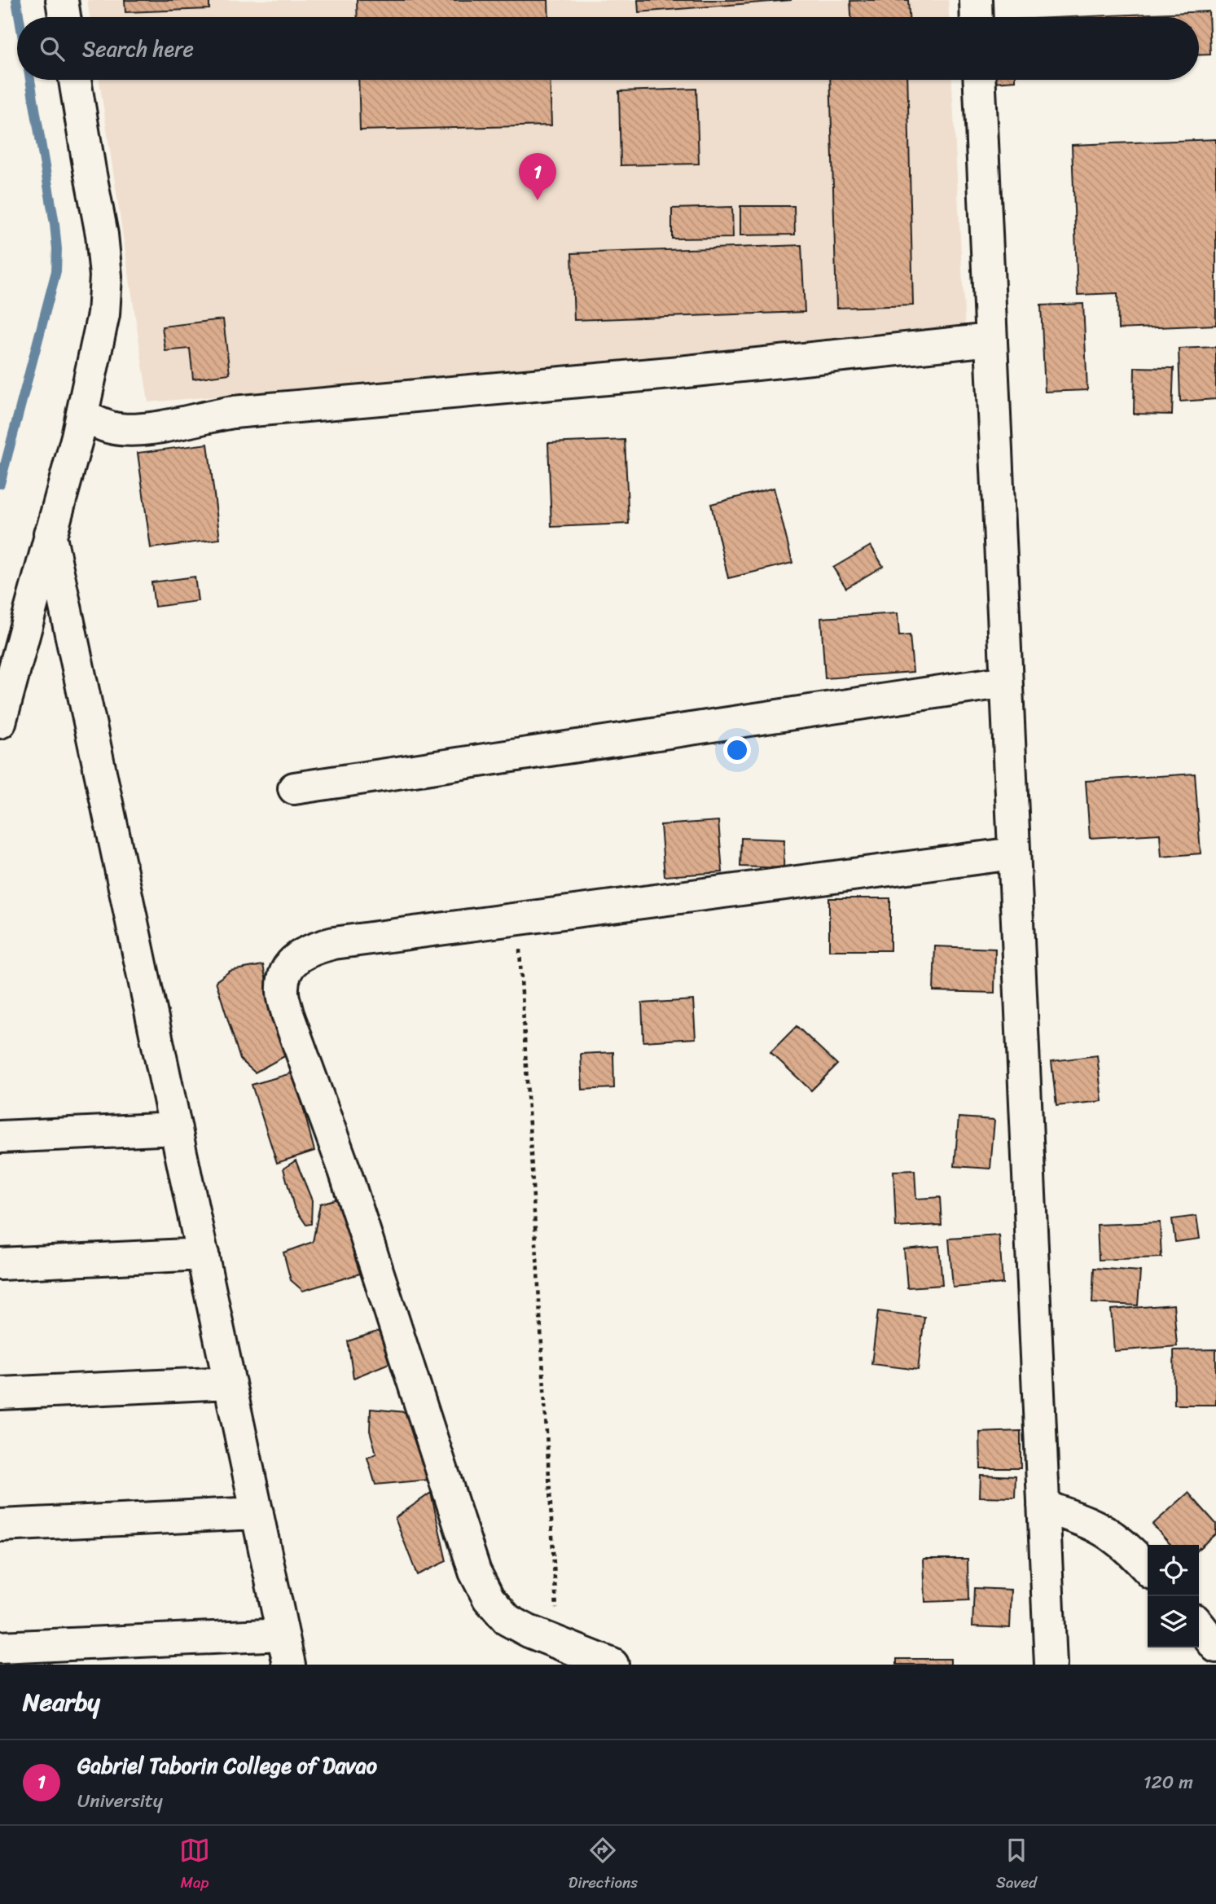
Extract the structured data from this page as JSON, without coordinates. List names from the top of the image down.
{
  "page": {
    "search": "Search here",
    "pins": "1",
    "heading": "Nearby",
    "list": [
      {
        "mark": "1",
        "name": "Gabriel Taborin College of Davao",
        "note": "University",
        "value": "120 m"
      }
    ],
    "nav": ["Map", "Directions", "Saved"]
  }
}
